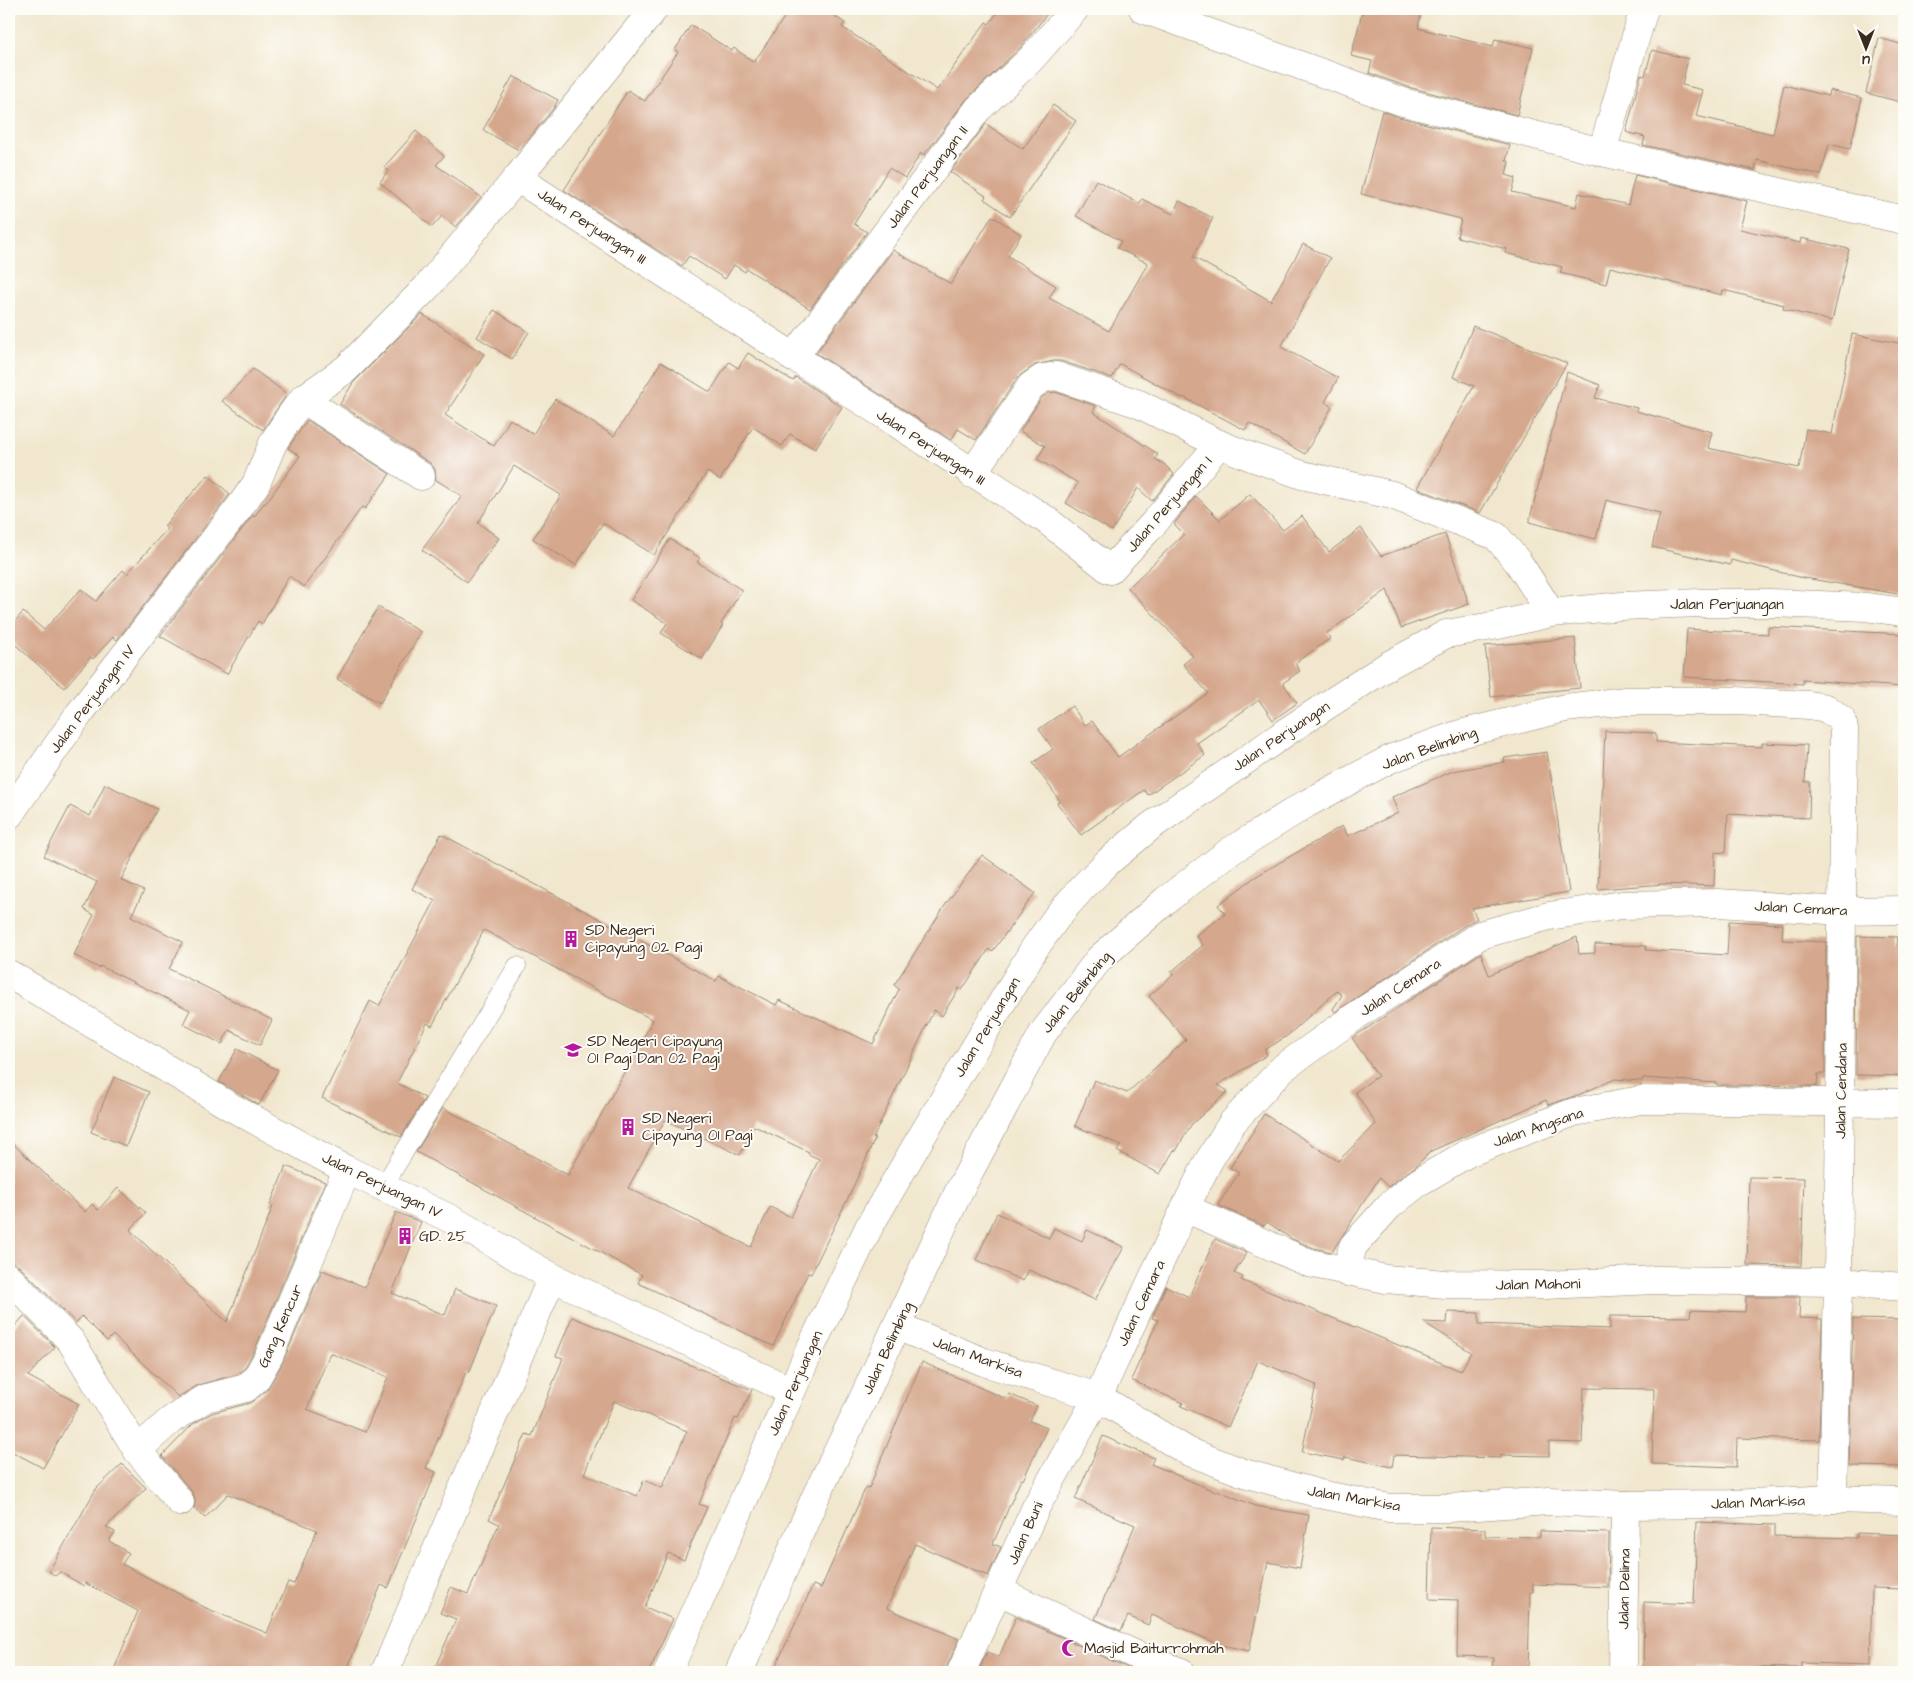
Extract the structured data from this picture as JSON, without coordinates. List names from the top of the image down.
{
  "streets": {
    "street": [
      "Jalan Perjuangan II",
      "Jalan Perjuangan III",
      "Jalan Perjuangan I",
      "Jalan Perjuangan",
      "Jalan Perjuangan IV",
      "Jalan Belimbing",
      "Jalan Cemara",
      "Jalan Cendana",
      "Jalan Angsana",
      "Jalan Mahoni",
      "Gang Kencur",
      "Jalan Markisa",
      "Jalan Buni",
      "Jalan Delima"
    ]
  },
  "crossings": [
    ["Jalan Perjuangan II", "Jalan Perjuangan III"],
    ["Jalan Perjuangan III", "Jalan Perjuangan I"],
    ["Jalan Perjuangan", "Jalan Perjuangan IV"],
    ["Jalan Perjuangan IV", "Gang Kencur"],
    ["Jalan Belimbing", "Jalan Cendana"],
    ["Jalan Belimbing", "Jalan Markisa"],
    ["Jalan Cemara", "Jalan Cendana"],
    ["Jalan Cemara", "Jalan Mahoni"],
    ["Jalan Cemara", "Jalan Markisa"],
    ["Jalan Cemara", "Jalan Buni"],
    ["Jalan Cendana", "Jalan Angsana"],
    ["Jalan Cendana", "Jalan Mahoni"],
    ["Jalan Cendana", "Jalan Markisa"],
    ["Jalan Angsana", "Jalan Mahoni"],
    ["Jalan Markisa", "Jalan Buni"],
    ["Jalan Markisa", "Jalan Delima"]
  ],
  "places": {
    "building": ["SD Negeri Cipayung 02 Pagi", "SD Negeri Cipayung 01 Pagi", "GD. 25"],
    "school or university": ["SD Negeri Cipayung 01 Pagi Dan 02 Pagi"],
    "mosque": ["Masjid Baiturrohmah"]
  },
  "north": "bottom"
}
